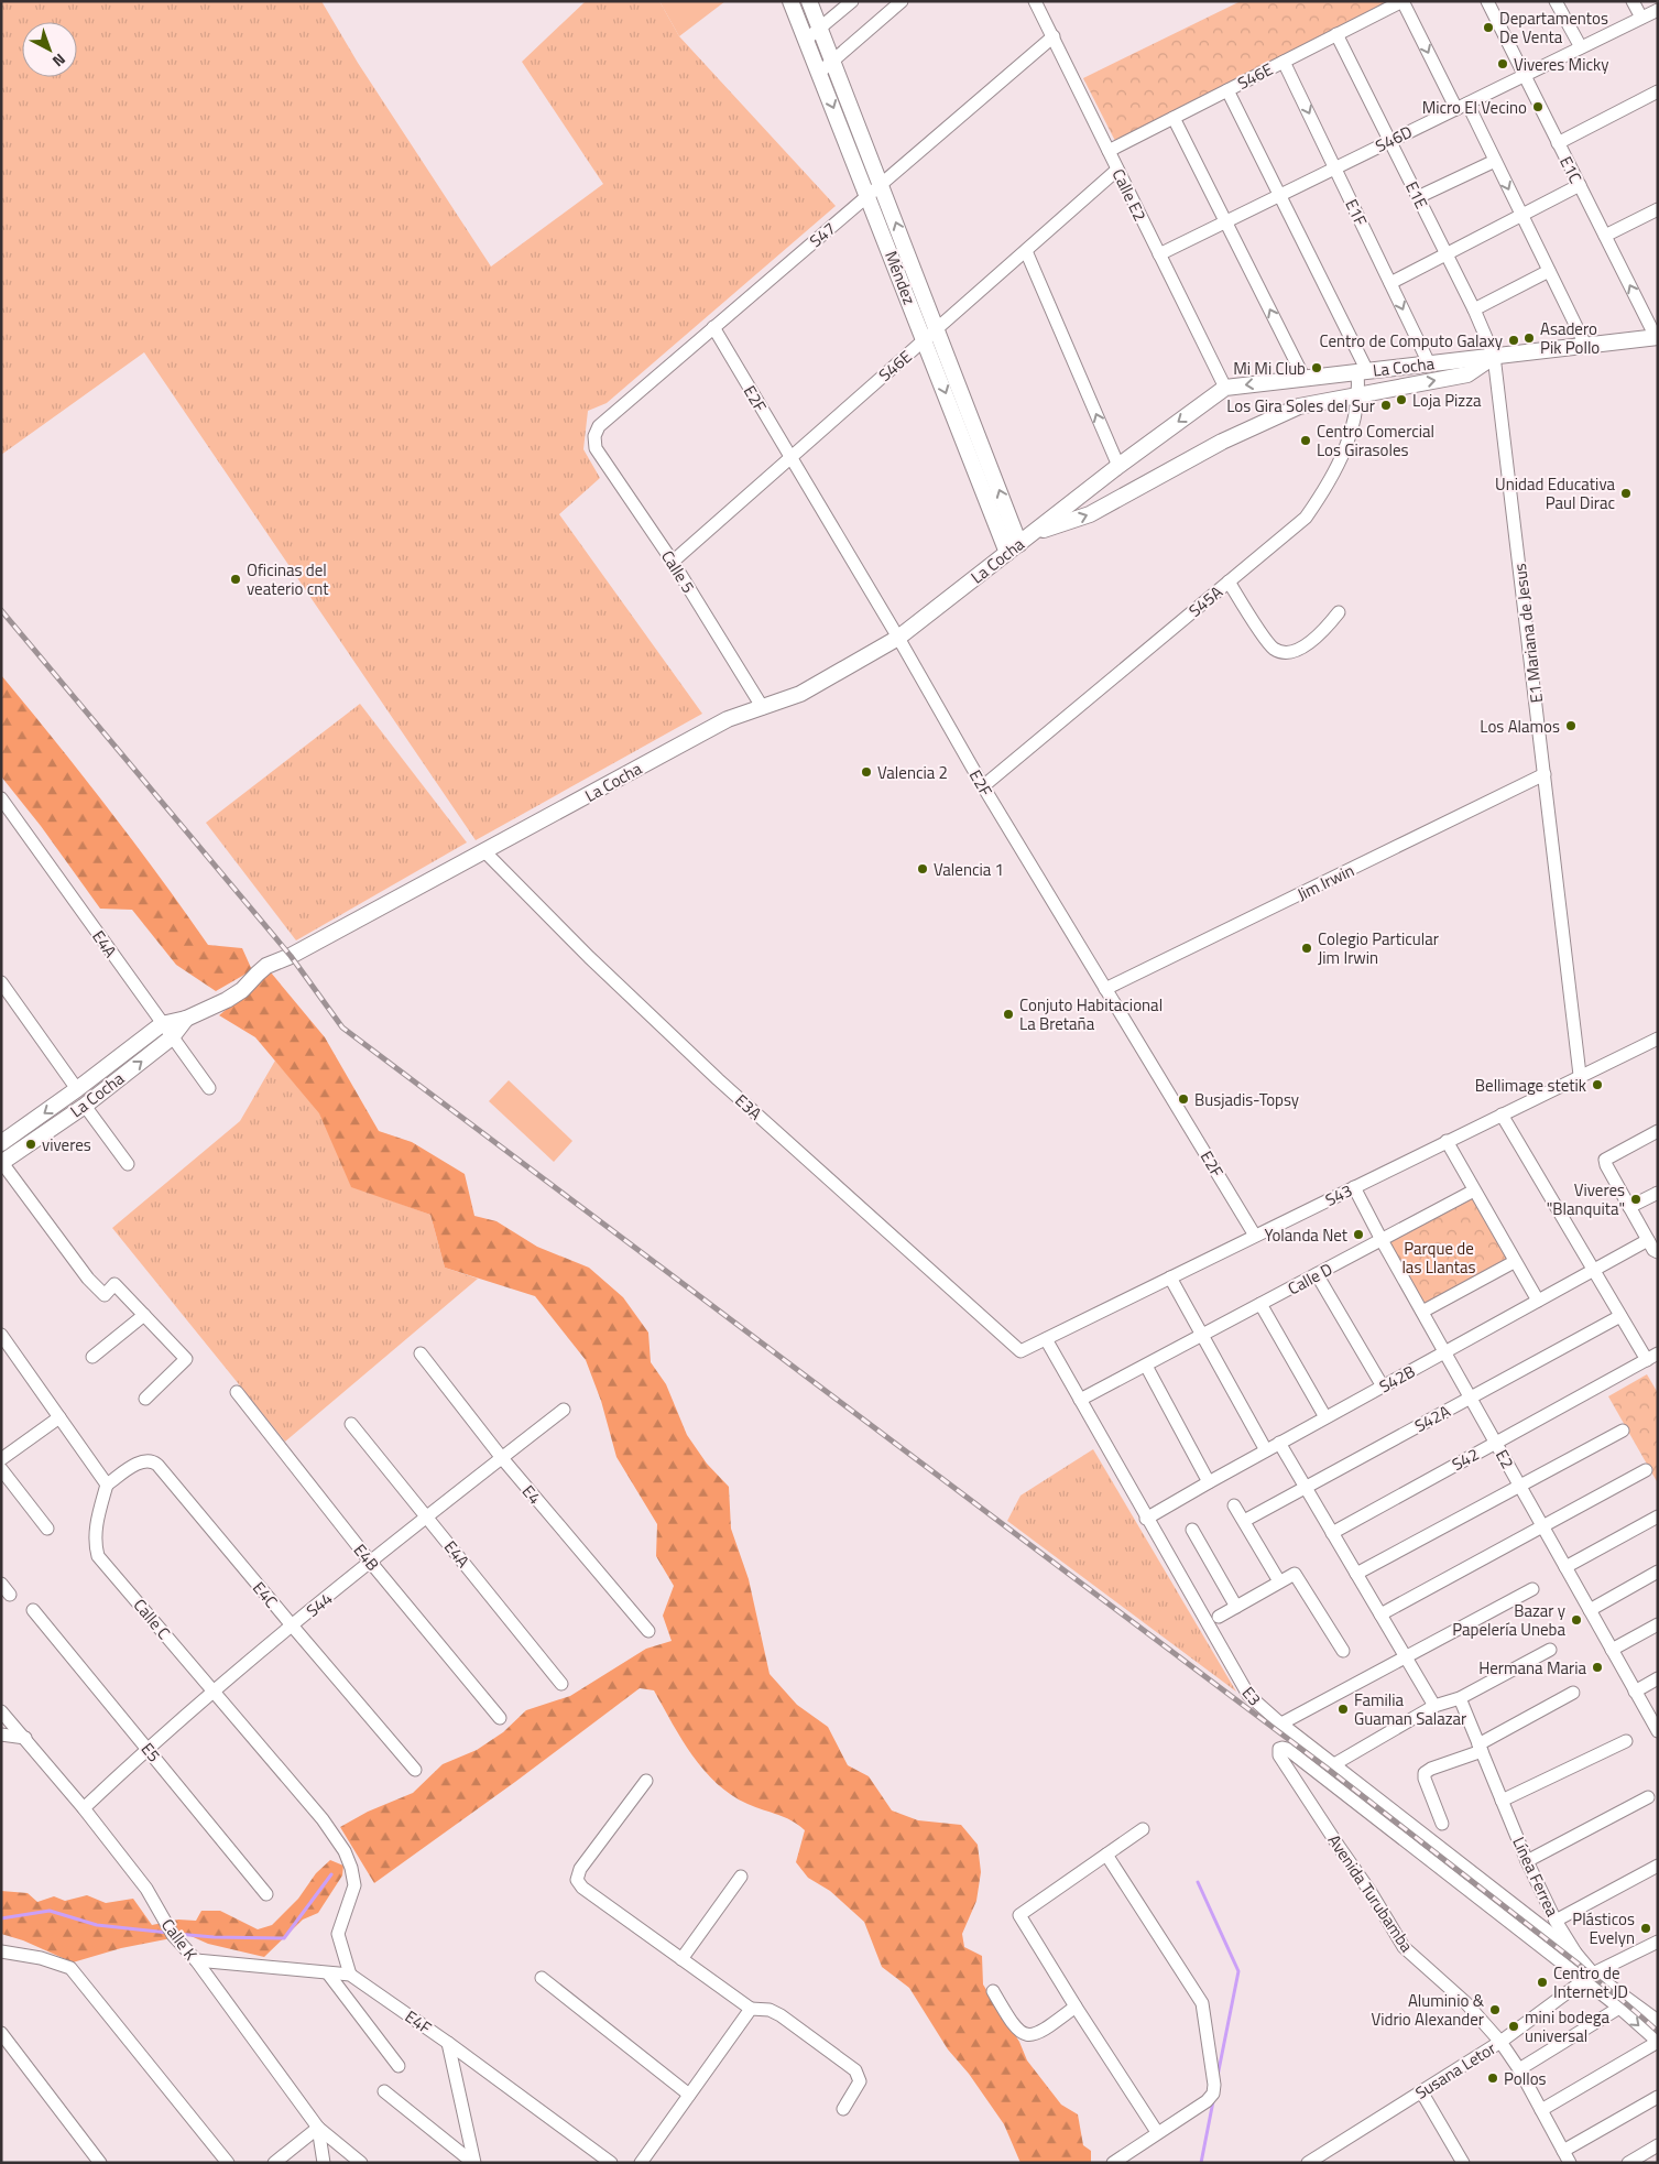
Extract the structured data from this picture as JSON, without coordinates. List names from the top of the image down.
{
  "streets": {
    "street": [
      "S46E",
      "S46D",
      "E1C",
      "Calle E2",
      "E1E",
      "E1F",
      "S47",
      "Méndez",
      "La Cocha",
      "E2F",
      "Calle 5",
      "S45A",
      "E1 Mariana de Jesus",
      "Jim Irwin",
      "E4A",
      "E3A",
      "S43",
      "Calle D",
      "S42B",
      "S42A",
      "S42",
      "E2",
      "E4",
      "E4B",
      "E4C",
      "S44",
      "Calle C",
      "E3",
      "E5",
      "Línea Ferrea",
      "Avenida Turubamba",
      "Calle K",
      "E4F",
      "Susana Letor"
    ]
  },
  "crossings": [
    ["S46E", "Calle E2"],
    ["S46E", "E1E"],
    ["S46E", "E1F"],
    ["S46E", "Méndez"],
    ["S46E", "E2F"],
    ["S46E", "Calle 5"],
    ["S46D", "E1C"],
    ["S46D", "Calle E2"],
    ["S46D", "E1E"],
    ["S46D", "E1F"],
    ["E1C", "La Cocha"],
    ["Calle E2", "S47"],
    ["Calle E2", "La Cocha"],
    ["E1E", "La Cocha"],
    ["E1E", "E1 Mariana de Jesus"],
    ["E1F", "La Cocha"],
    ["S47", "Méndez"],
    ["S47", "E2F"],
    ["S47", "Calle 5"],
    ["Méndez", "La Cocha"],
    ["La Cocha", "E2F"],
    ["La Cocha", "Calle 5"],
    ["La Cocha", "S45A"],
    ["La Cocha", "E1 Mariana de Jesus"],
    ["La Cocha", "E4A"],
    ["La Cocha", "E3A"],
    ["E2F", "S45A"],
    ["E2F", "Jim Irwin"],
    ["E2F", "S43"],
    ["E1 Mariana de Jesus", "Jim Irwin"],
    ["E1 Mariana de Jesus", "S43"],
    ["E4A", "S44"],
    ["E3A", "S43"],
    ["S43", "E2"],
    ["S43", "E3"],
    ["Calle D", "E2"],
    ["Calle D", "E3"],
    ["S42B", "E2"],
    ["S42B", "E3"],
    ["S42A", "E2"],
    ["S42", "E2"],
    ["E4", "S44"],
    ["E4B", "S44"],
    ["E4C", "S44"],
    ["E4C", "Calle C"],
    ["S44", "Calle C"],
    ["S44", "E5"],
    ["S44", "Calle K"],
    ["Calle C", "E4F"],
    ["E3", "Línea Ferrea"],
    ["Línea Ferrea", "Avenida Turubamba"],
    ["Línea Ferrea", "Susana Letor"],
    ["Avenida Turubamba", "Susana Letor"]
  ],
  "parks": ["Parque de las Llantas"],
  "places": [
    "Departamentos De Venta",
    "Viveres Micky",
    "Micro El Vecino",
    "Asadero Pik Pollo",
    "Centro de Computo Galaxy",
    "Mi Mi Club",
    "Loja Pizza",
    "Los Gira Soles del Sur",
    "Centro Comercial Los Girasoles",
    "Unidad Educativa Paul Dirac",
    "Oficinas del veaterio cnt",
    "Los Alamos",
    "Valencia 2",
    "Valencia 1",
    "Colegio Particular Jim Irwin",
    "Conjuto Habitacional La Bretaña",
    "Bellimage stetik",
    "Busjadis-Topsy",
    "viveres",
    "Viveres \"Blanquita\"",
    "Yolanda Net",
    "Bazar y Papelería Uneba",
    "Hermana Maria",
    "Familia Guaman Salazar",
    "Plásticos Evelyn",
    "Centro de Internet JD",
    "Aluminio & Vidrio Alexander",
    "mini bodega universal",
    "Pollos"
  ],
  "north": "bottom right"
}
